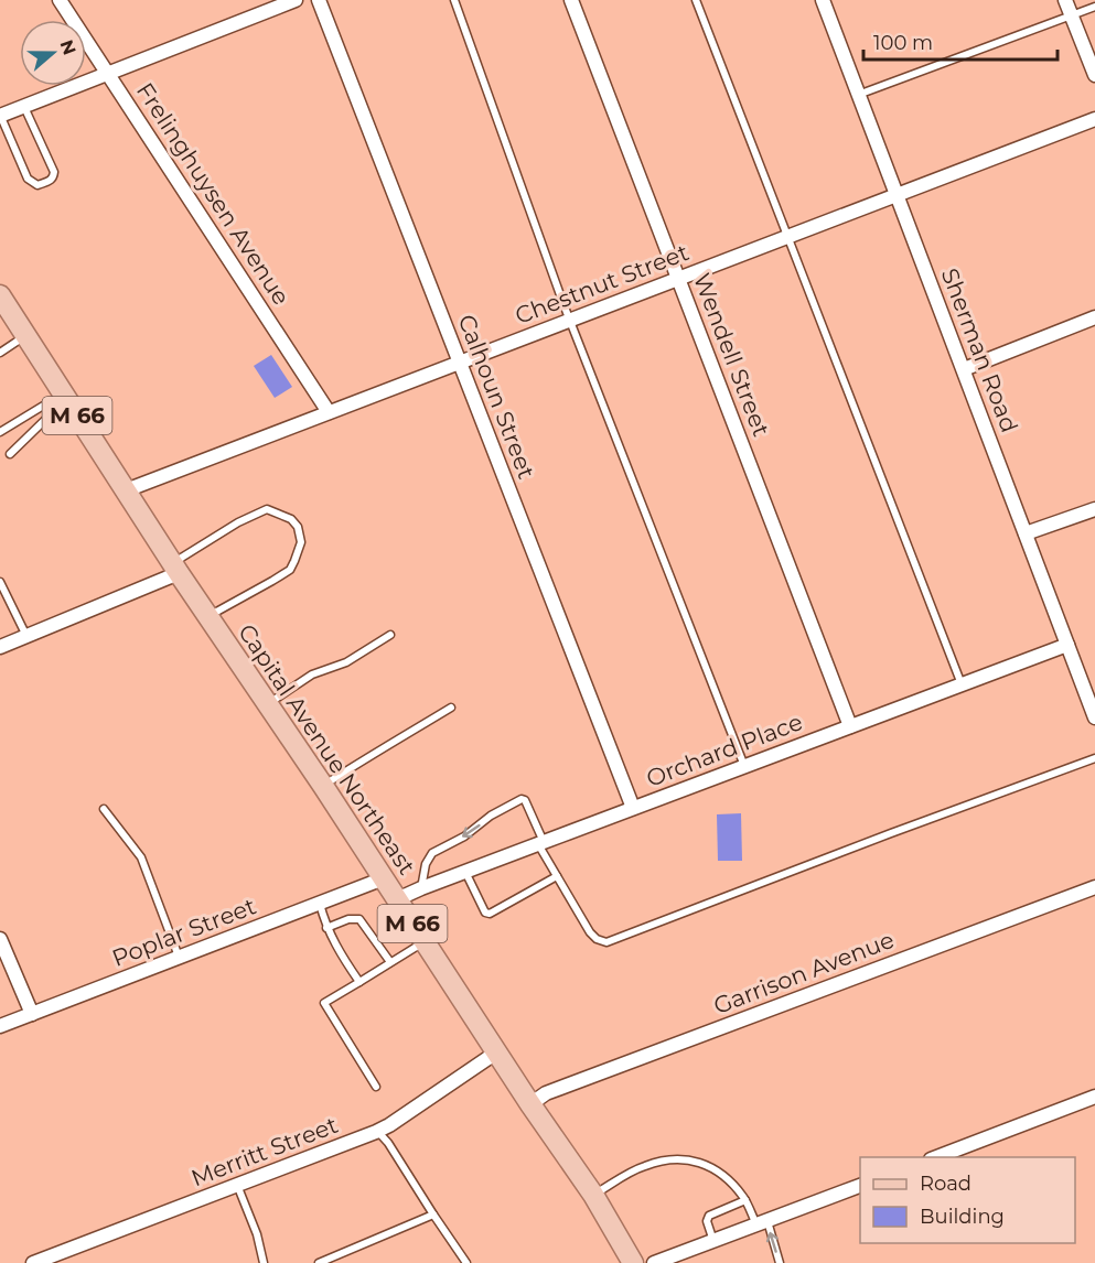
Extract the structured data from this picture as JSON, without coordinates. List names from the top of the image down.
{
  "streets": {
    "main road": ["M 66", "Capital Avenue Northeast"],
    "street": [
      "Frelinghuysen Avenue",
      "Chestnut Street",
      "Sherman Road",
      "Wendell Street",
      "Calhoun Street",
      "Orchard Place",
      "Poplar Street",
      "Garrison Avenue",
      "Merritt Street"
    ]
  },
  "crossings": [
    ["Frelinghuysen Avenue", "Chestnut Street"],
    ["Chestnut Street", "Sherman Road"],
    ["Chestnut Street", "Wendell Street"],
    ["Chestnut Street", "Calhoun Street"],
    ["Chestnut Street", "Capital Avenue Northeast"],
    ["Sherman Road", "Orchard Place"],
    ["Wendell Street", "Orchard Place"],
    ["Calhoun Street", "Orchard Place"],
    ["Capital Avenue Northeast", "Orchard Place"],
    ["Capital Avenue Northeast", "Poplar Street"],
    ["Capital Avenue Northeast", "Garrison Avenue"],
    ["Capital Avenue Northeast", "Merritt Street"]
  ],
  "legend": ["Road", "Building"],
  "scale_bar": "100 m",
  "north": "right"
}
